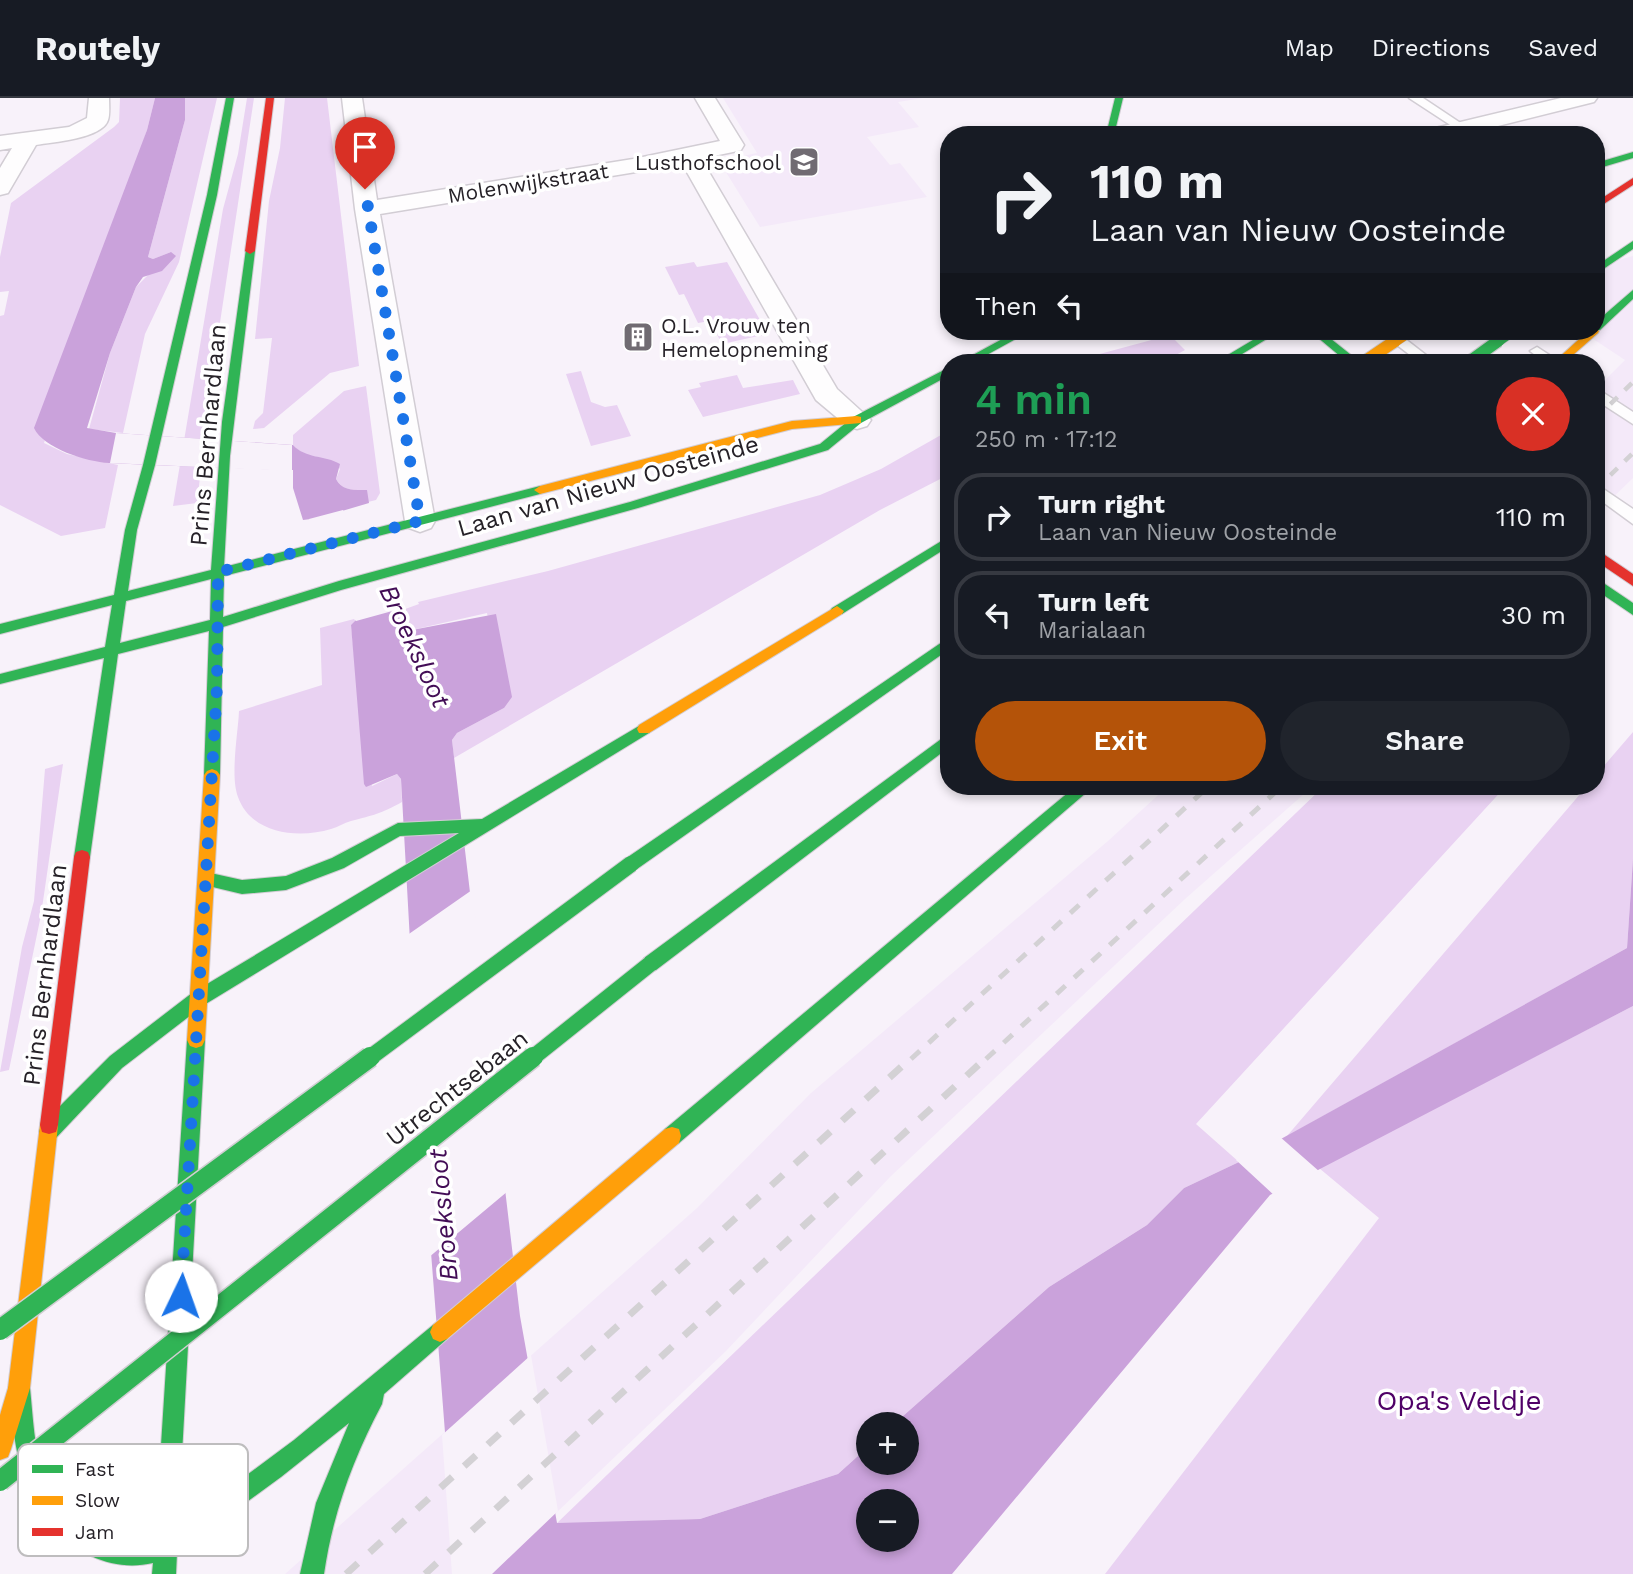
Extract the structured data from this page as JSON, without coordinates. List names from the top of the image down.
{
  "streets": {
    "main road": ["Prins Bernhardlaan", "Laan van Nieuw Oosteinde", "Utrechtsebaan"],
    "street": ["Molenwijkstraat"]
  },
  "crossings": [
    ["Prins Bernhardlaan", "Laan van Nieuw Oosteinde"]
  ],
  "water": ["Broeksloot"],
  "parks": ["Opa's Veldje"],
  "places": {
    "school or university": ["Lusthofschool"],
    "building": ["O.L. Vrouw ten Hemelopneming"]
  },
  "legend": ["Fast", "Slow", "Jam"],
  "page": {
    "header": "Routely",
    "nav": ["Map", "Directions", "Saved"],
    "turn": ["110 m", "Laan van Nieuw Oosteinde"],
    "then": "Then",
    "heading": ["4 min", "250 m · 17:12"],
    "list": [
      {
        "name": "Turn right",
        "note": "Laan van Nieuw Oosteinde",
        "value": "110 m"
      },
      {
        "name": "Turn left",
        "note": "Marialaan",
        "value": "30 m"
      }
    ],
    "buttons": ["Exit", "Share"],
    "map_buttons": ["+", "−"]
  }
}
